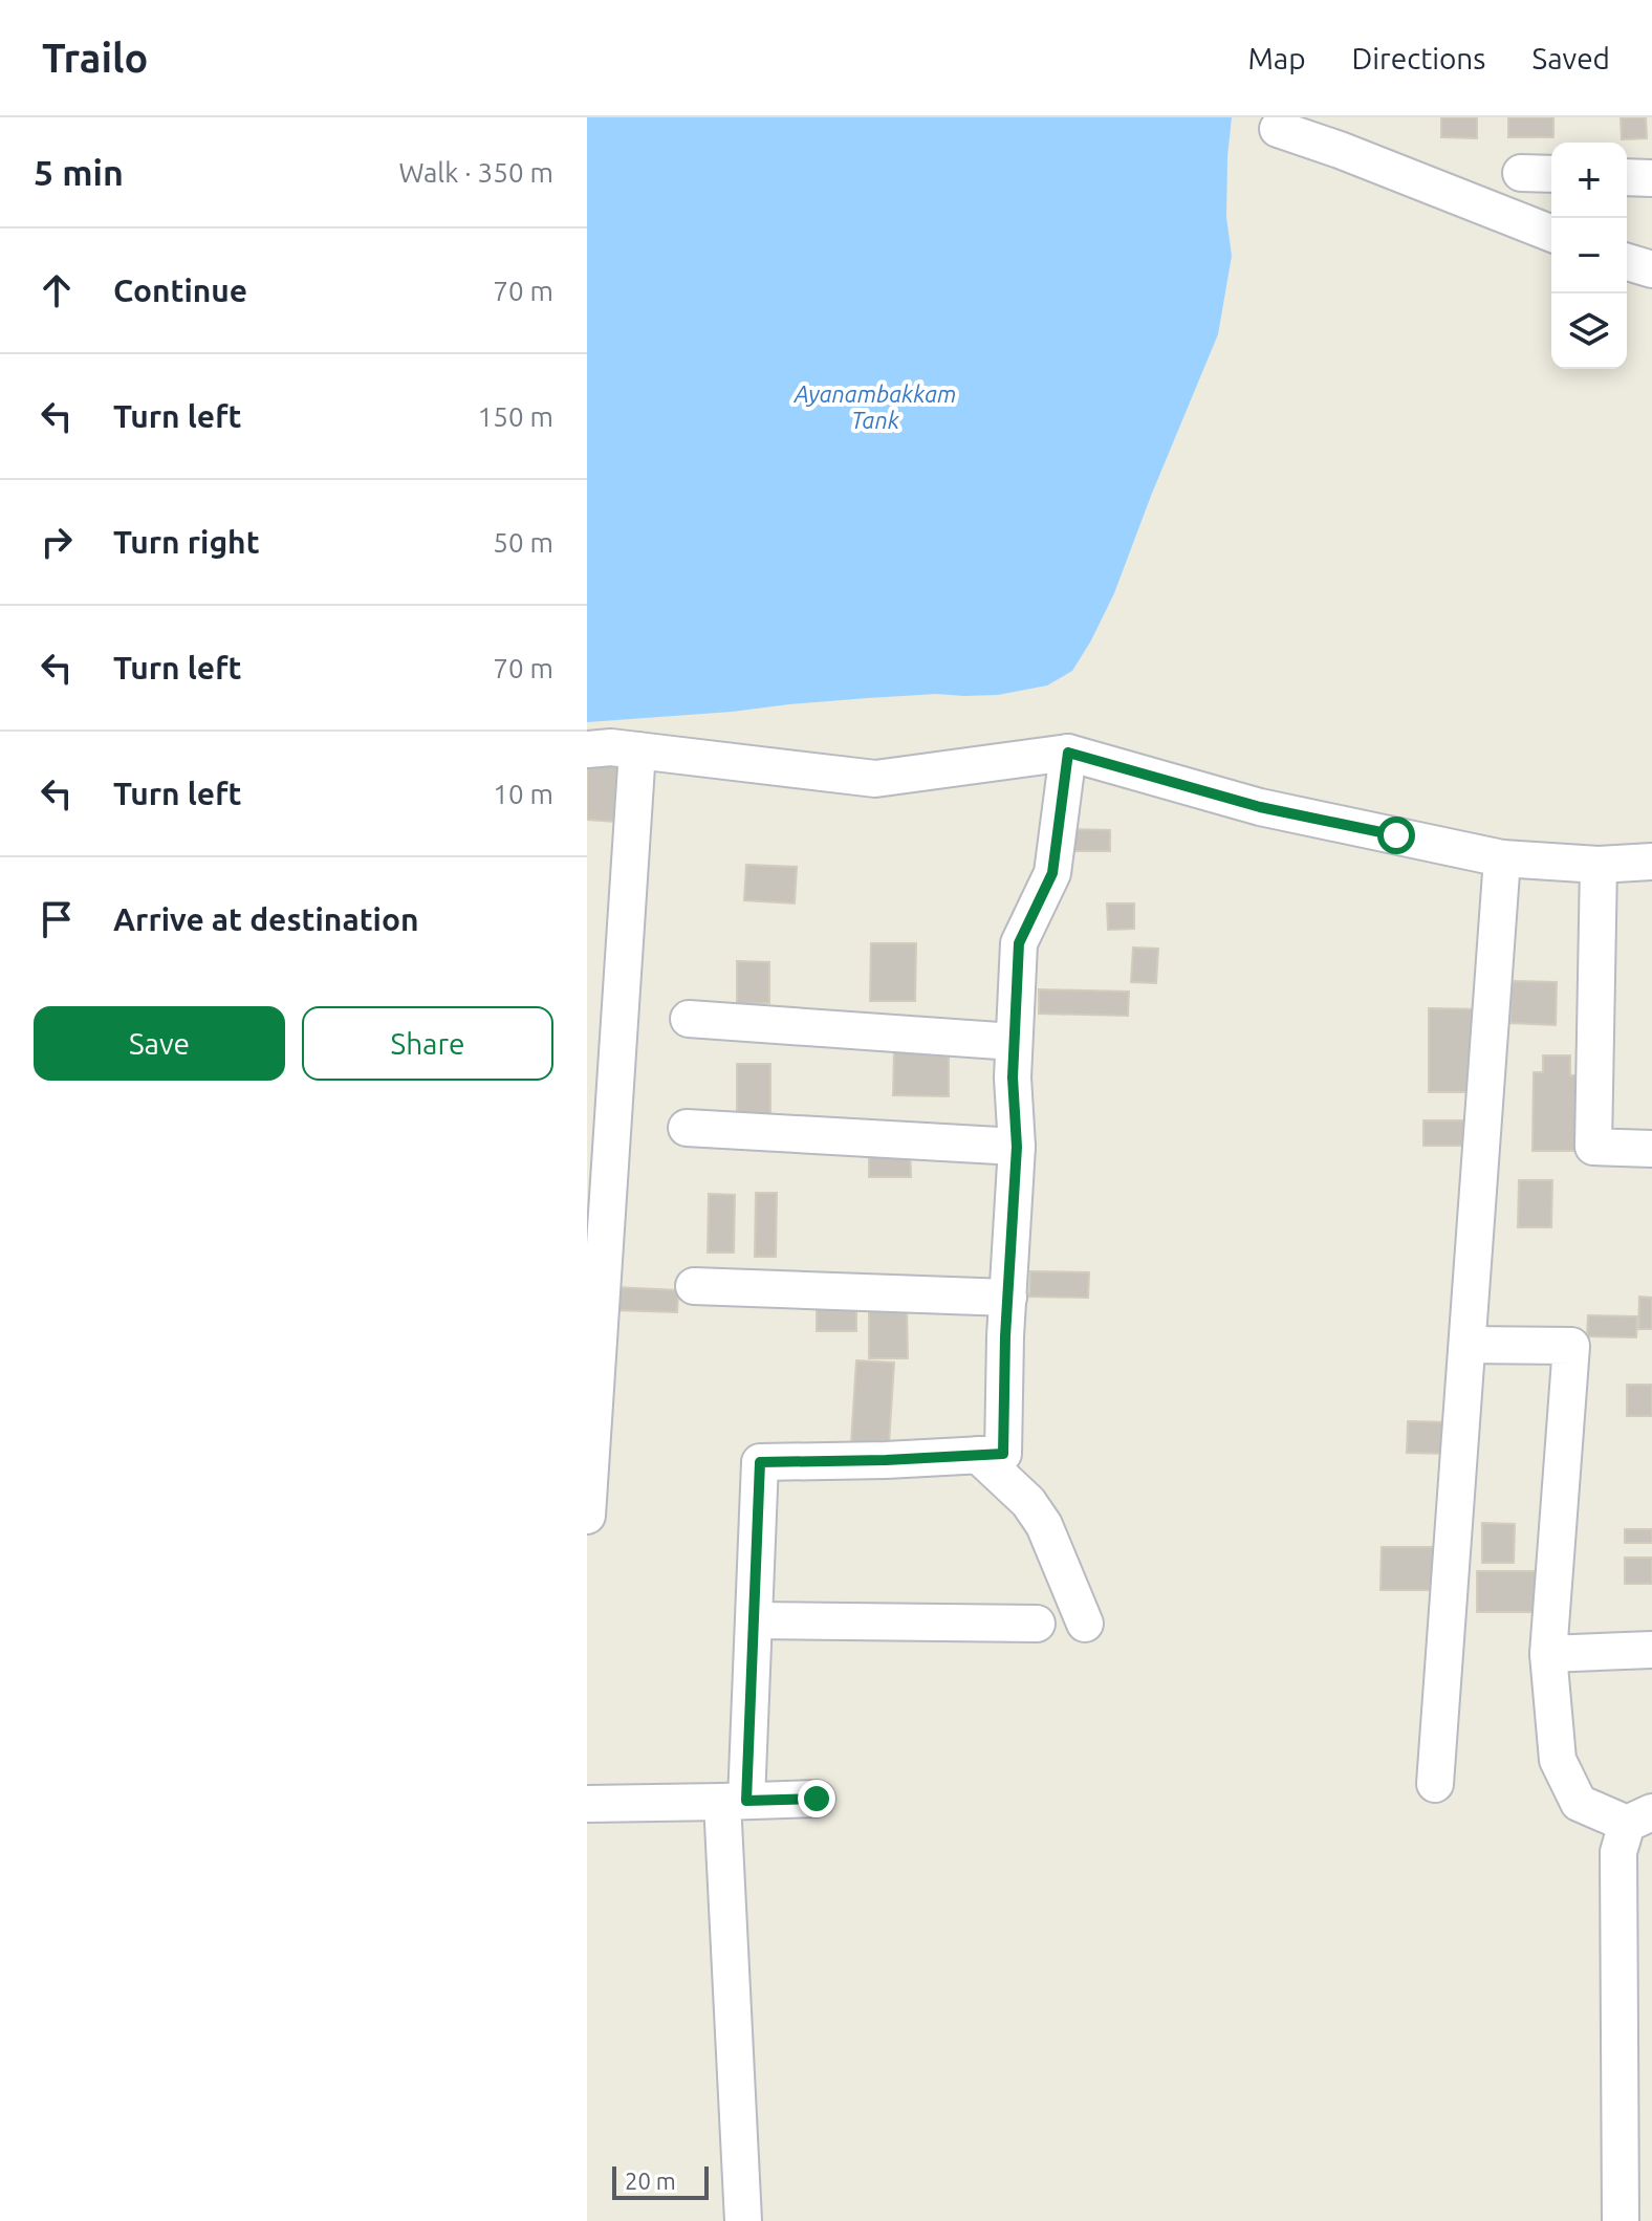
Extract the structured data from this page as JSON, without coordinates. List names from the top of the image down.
{
  "water": ["Ayanambakkam Tank"],
  "scale_bar": "20 m",
  "page": {
    "header": "Trailo",
    "nav": ["Map", "Directions", "Saved"],
    "heading": ["5 min", "Walk · 350 m"],
    "map_buttons": ["+", "−"],
    "list": [
      ["Continue", "70 m"],
      ["Turn left", "150 m"],
      ["Turn right", "50 m"],
      ["Turn left", "70 m"],
      ["Turn left", "10 m"],
      "Arrive at destination"
    ],
    "buttons": ["Save", "Share"],
    "scale": "20 m"
  }
}
